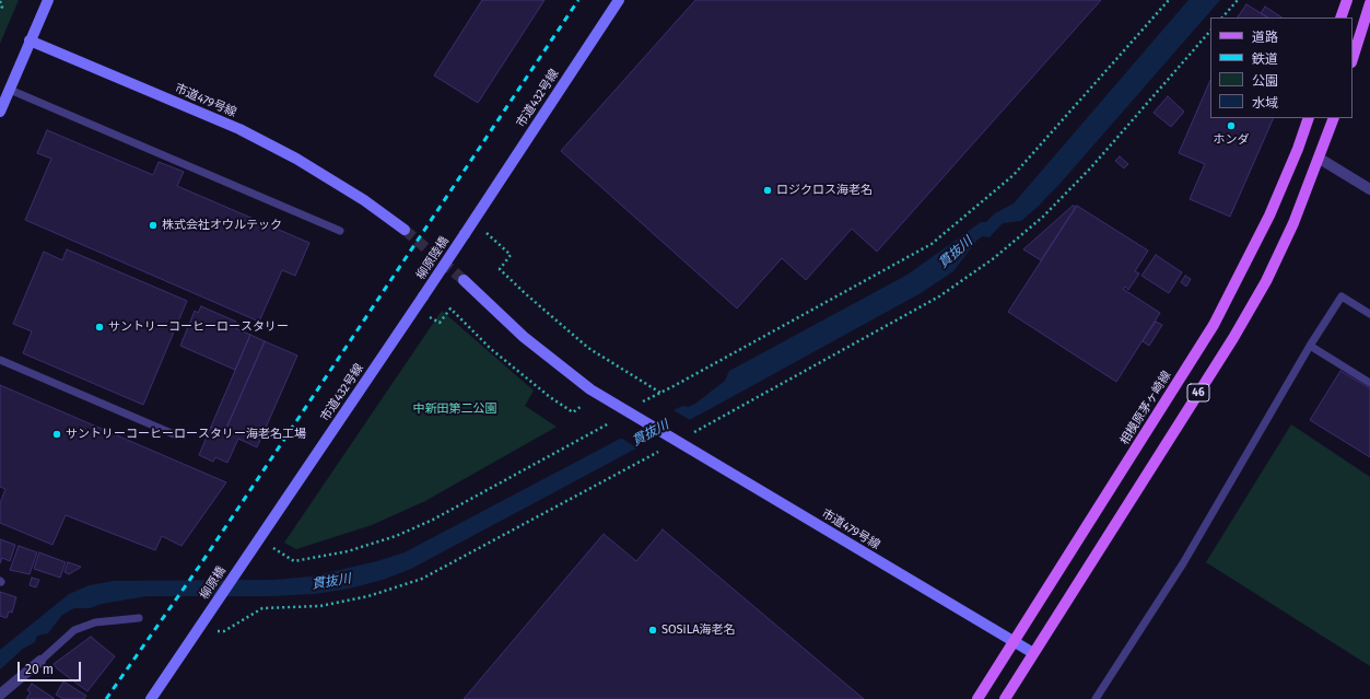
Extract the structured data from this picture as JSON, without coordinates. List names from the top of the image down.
{
  "streets": {
    "main road": ["46", "相模原茅ヶ崎線"],
    "street": [
      "市道432号線",
      "市道479号線",
      "柳原陸橋",
      "柳原橋"
    ]
  },
  "crossings": [
    ["市道432号線", "柳原陸橋"],
    ["市道432号線", "柳原橋"],
    ["市道479号線", "46"],
    ["市道479号線", "相模原茅ヶ崎線"]
  ],
  "water": ["貫抜川"],
  "parks": ["中新田第二公園"],
  "places": [
    "ホンダ",
    "ロジクロス海老名",
    "株式会社オウルテック",
    "サントリーコーヒーロースタリー",
    "サントリーコーヒーロースタリー海老名工場",
    "SOSiLA海老名"
  ],
  "legend": [
    "道路",
    "鉄道",
    "公園",
    "水域"
  ],
  "scale_bar": "20 m"
}
